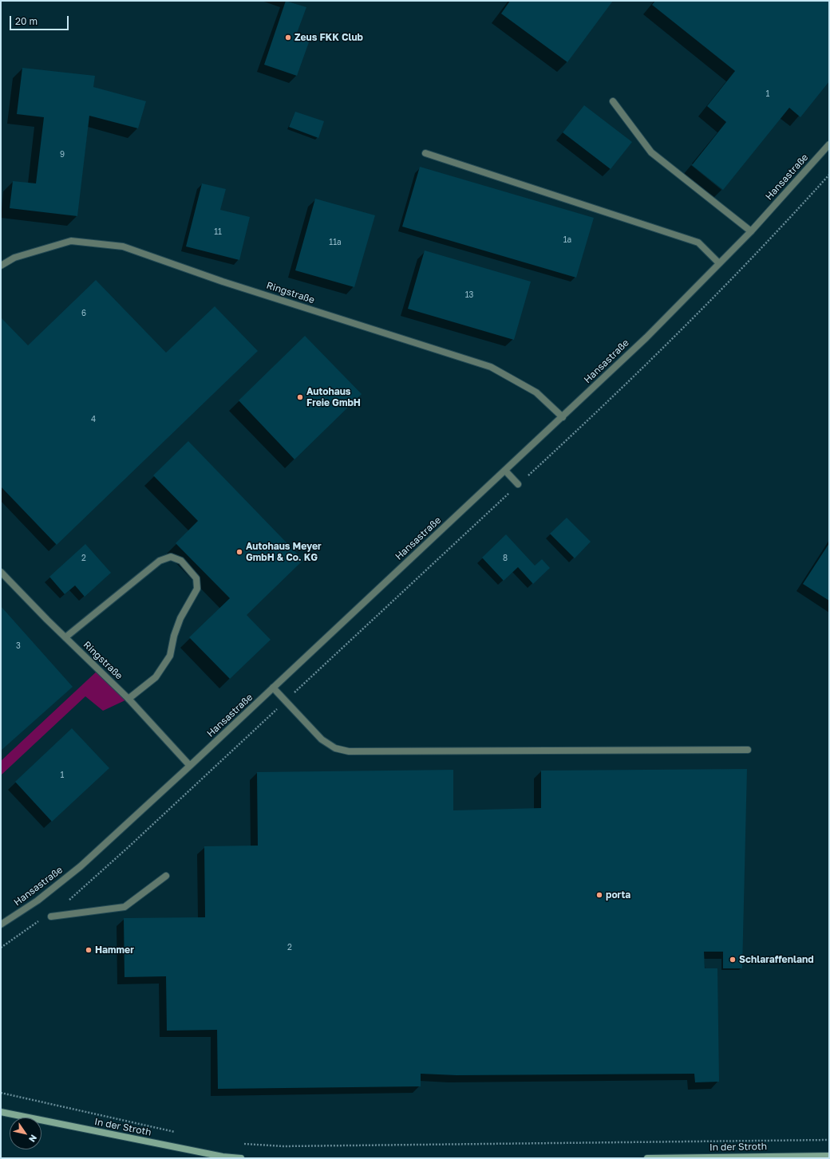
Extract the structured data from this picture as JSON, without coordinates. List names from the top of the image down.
{
  "streets": {
    "street": ["Hansastraße", "Ringstraße", "In der Stroth"]
  },
  "crossings": [
    ["Hansastraße", "Ringstraße"]
  ],
  "places": [
    "Zeus FKK Club",
    "Autohaus Freie GmbH",
    "Autohaus Meyer GmbH & Co. KG",
    "porta",
    "Hammer",
    "Schlaraffenland"
  ],
  "house_numbers": [
    "1",
    "9",
    "11",
    "1a",
    "11a",
    "13",
    "6",
    "4",
    "2",
    "8",
    "3",
    "1",
    "2"
  ],
  "scale_bar": "20 m",
  "north": "bottom right"
}
